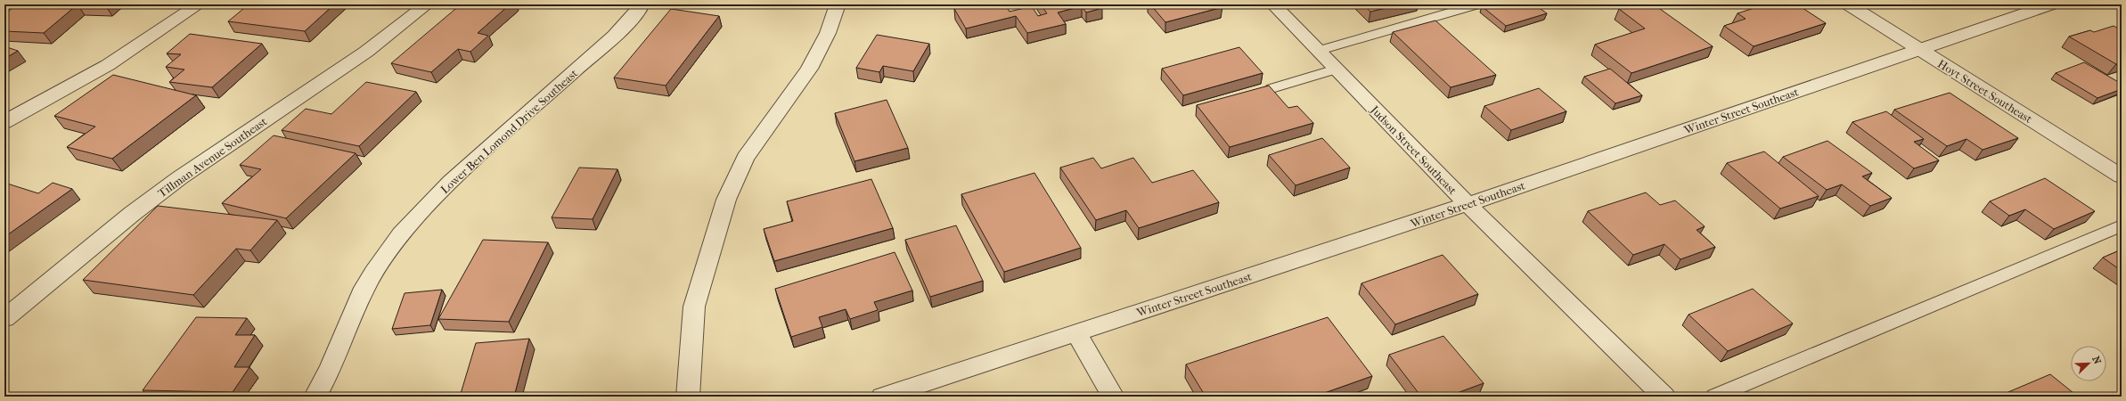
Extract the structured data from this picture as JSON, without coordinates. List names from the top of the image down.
{
  "streets": {
    "street": [
      "Hoyt Street Southeast",
      "Winter Street Southeast",
      "Lower Ben Lomond Drive Southeast",
      "Judson Street Southeast",
      "Tillman Avenue Southeast"
    ]
  },
  "crossings": [
    ["Hoyt Street Southeast", "Winter Street Southeast"],
    ["Winter Street Southeast", "Judson Street Southeast"]
  ],
  "north": "top right"
}
